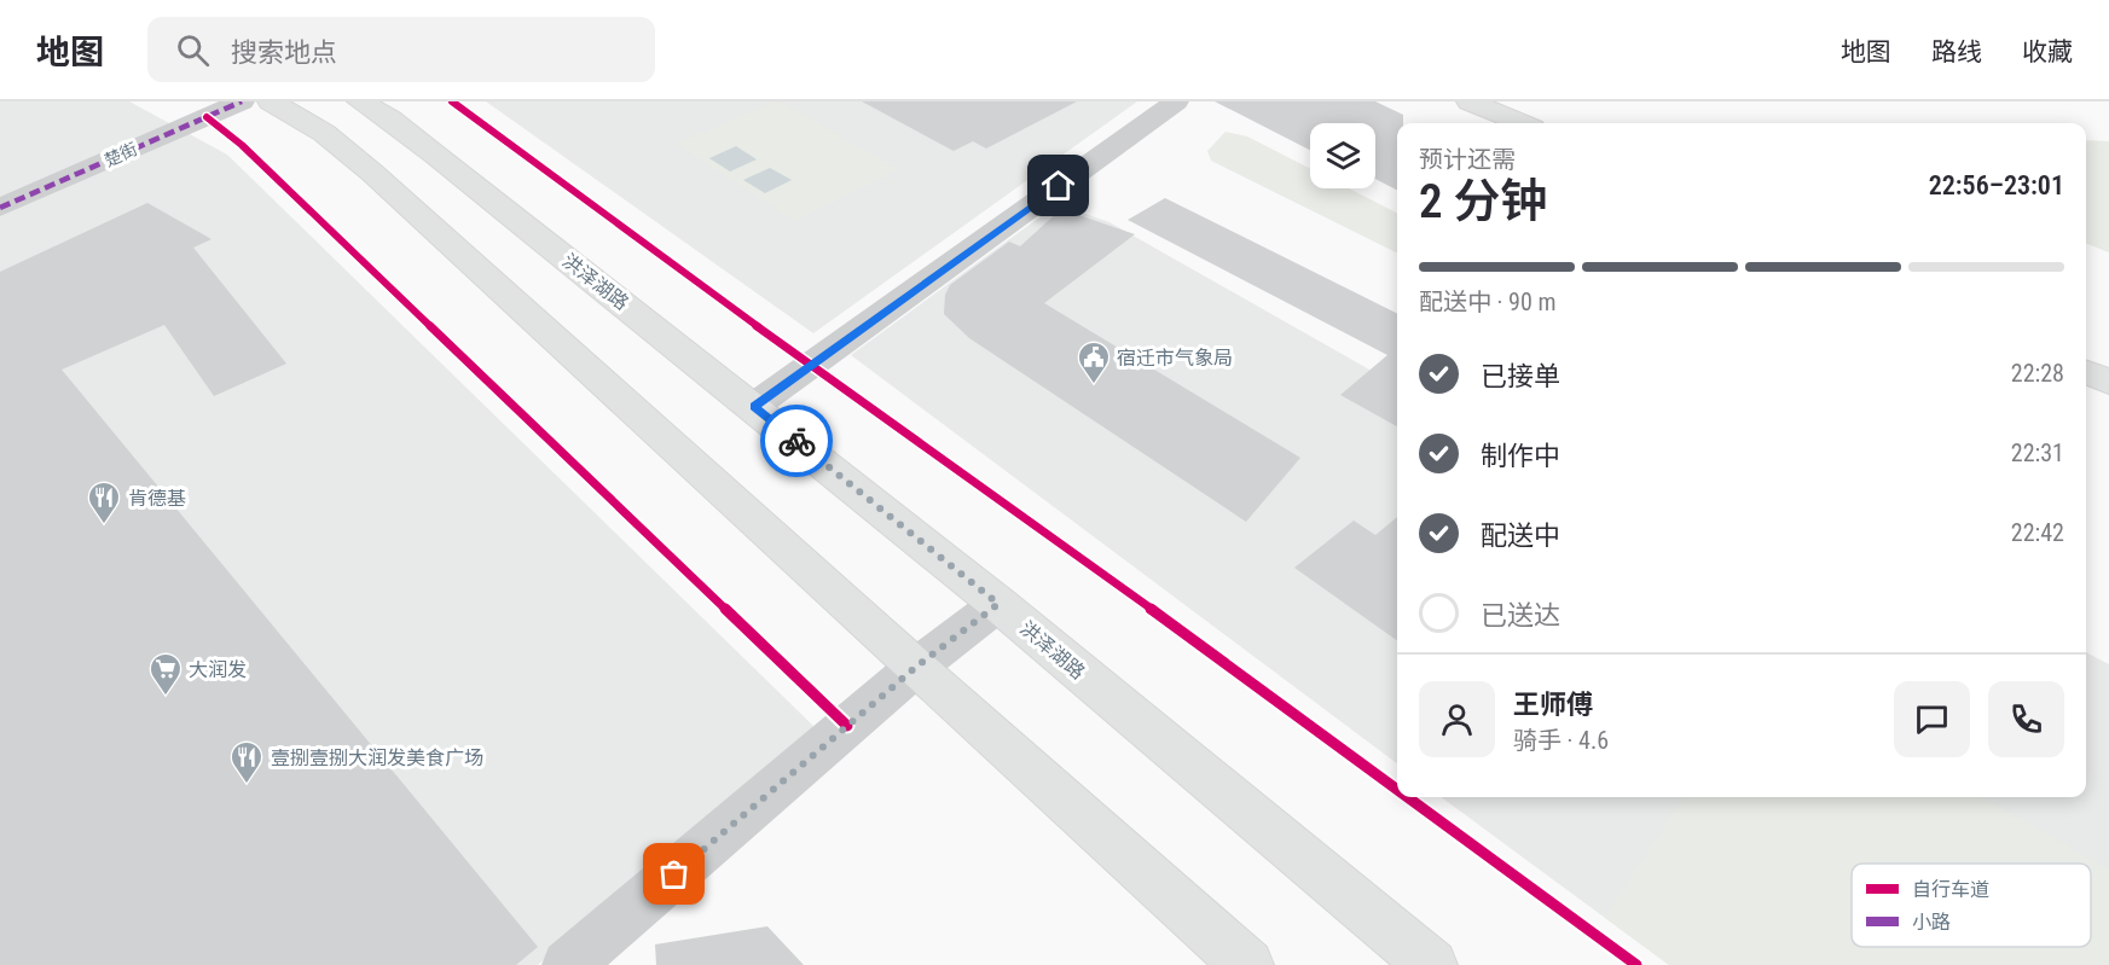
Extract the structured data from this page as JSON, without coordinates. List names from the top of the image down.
{
  "streets": {
    "main road": ["洪泽湖路"],
    "street": ["楚街"]
  },
  "places": {
    "public building": ["宿迁市气象局"],
    "restaurant": ["肯德基", "壹捌壹捌大润发美食广场"],
    "supermarket": ["大润发"]
  },
  "legend": ["自行车道", "小路"],
  "page": {
    "header": "地图",
    "search": "搜索地点",
    "nav": ["地图", "路线", "收藏"],
    "heading": ["2 分钟", "预计还需", "22:56–23:01"],
    "panel": ["王师傅", "骑手 · 4.6"],
    "bar": "配送中 · 90 m",
    "list": [
      ["已接单", "22:28"],
      ["制作中", "22:31"],
      ["配送中", "22:42"],
      "已送达"
    ]
  }
}
